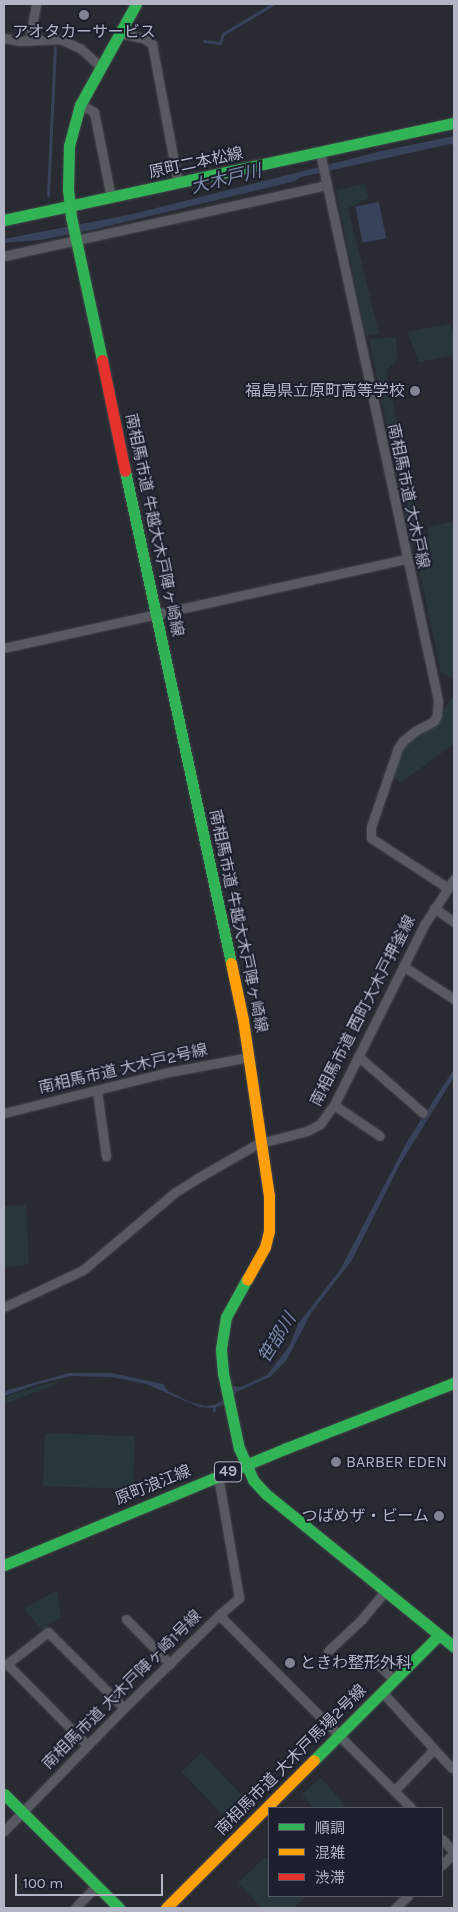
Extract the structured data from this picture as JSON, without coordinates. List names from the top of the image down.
{
  "streets": {
    "street": [
      "原町二本松線",
      "南相馬市道 大木戸線",
      "南相馬市道 牛越大木戸陣ヶ崎線",
      "南相馬市道 西町大木戸押釜線",
      "南相馬市道 大木戸2号線",
      "49",
      "原町浪江線",
      "南相馬市道 大木戸陣ヶ崎1号線",
      "南相馬市道 大木戸馬場2号線"
    ]
  },
  "crossings": [
    ["原町二本松線", "南相馬市道 大木戸線"],
    ["原町二本松線", "南相馬市道 牛越大木戸陣ヶ崎線"],
    ["南相馬市道 大木戸線", "南相馬市道 西町大木戸押釜線"],
    ["南相馬市道 牛越大木戸陣ヶ崎線", "南相馬市道 西町大木戸押釜線"],
    ["南相馬市道 牛越大木戸陣ヶ崎線", "南相馬市道 大木戸2号線"],
    ["南相馬市道 牛越大木戸陣ヶ崎線", "原町浪江線"],
    ["南相馬市道 牛越大木戸陣ヶ崎線", "南相馬市道 大木戸馬場2号線"],
    ["南相馬市道 大木戸陣ヶ崎1号線", "南相馬市道 大木戸馬場2号線"]
  ],
  "water": ["大木戸川", "笹部川"],
  "places": [
    "アオタカーサービス",
    "福島県立原町高等学校",
    "BARBER EDEN",
    "つばめザ・ビーム",
    "ときわ整形外科"
  ],
  "legend": ["順調", "混雑", "渋滞"],
  "scale_bar": "100 m"
}
